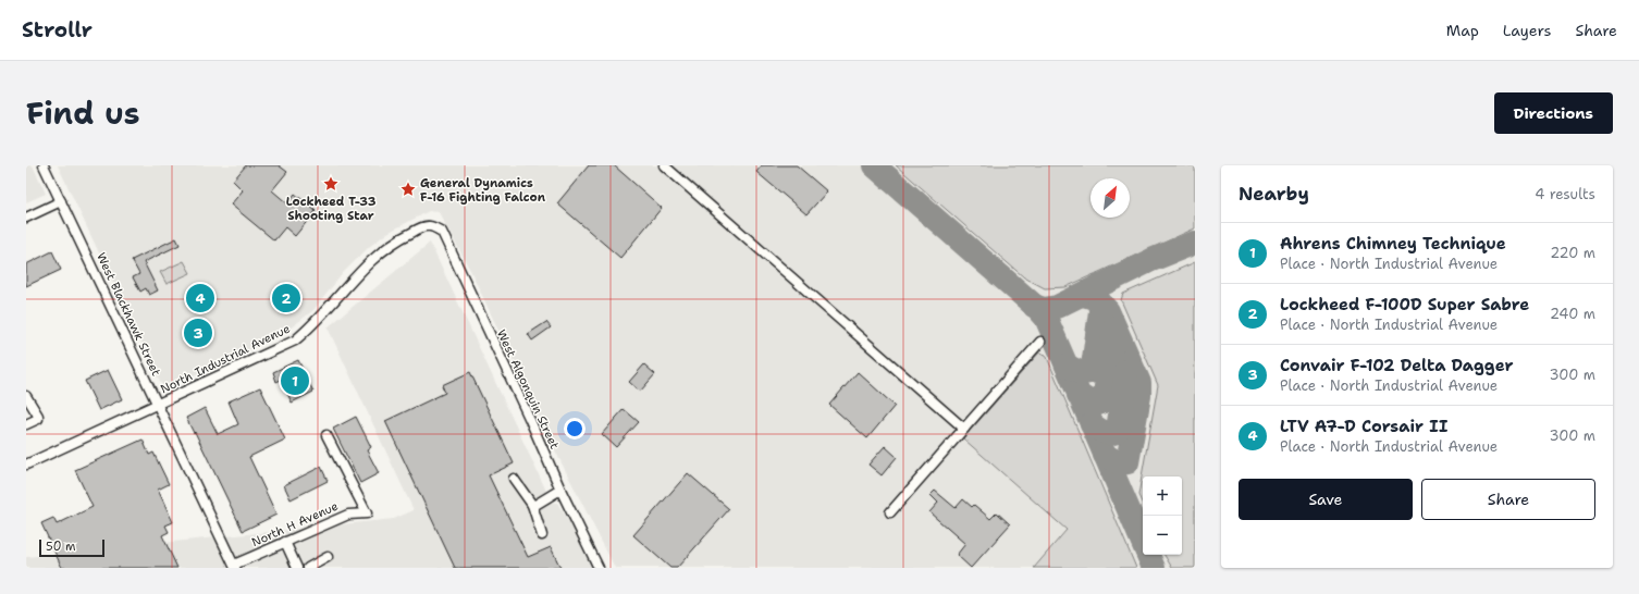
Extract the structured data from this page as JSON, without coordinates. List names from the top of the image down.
{
  "streets": {
    "street": [
      "West Blackhawk Street",
      "North Industrial Avenue",
      "West Algonquin Street",
      "North H Avenue"
    ]
  },
  "crossings": [
    ["West Blackhawk Street", "North Industrial Avenue"],
    ["West Blackhawk Street", "North H Avenue"],
    ["North Industrial Avenue", "West Algonquin Street"]
  ],
  "places": {
    "place": ["Lockheed T-33 Shooting Star", "General Dynamics F-16 Fighting Falcon"]
  },
  "scale_bar": "50 m",
  "north": "top right",
  "page": {
    "header": "Strollr",
    "nav": ["Map", "Layers", "Share"],
    "title": "Find us",
    "buttons": [
      "Directions",
      ["Save", "Share"]
    ],
    "heading": ["Nearby", "4 results"],
    "list": [
      {
        "mark": "1",
        "name": "Ahrens Chimney Technique",
        "note": "Place · North Industrial Avenue",
        "value": "220 m"
      },
      {
        "mark": "2",
        "name": "Lockheed F-100D Super Sabre",
        "note": "Place · North Industrial Avenue",
        "value": "240 m"
      },
      {
        "mark": "3",
        "name": "Convair F-102 Delta Dagger",
        "note": "Place · North Industrial Avenue",
        "value": "300 m"
      },
      {
        "mark": "4",
        "name": "LTV A7-D Corsair II",
        "note": "Place · North Industrial Avenue",
        "value": "300 m"
      }
    ],
    "pins": [
      "2",
      "4",
      "3",
      "1"
    ],
    "map_buttons": ["+", "−"],
    "scale": "50 m"
  }
}
